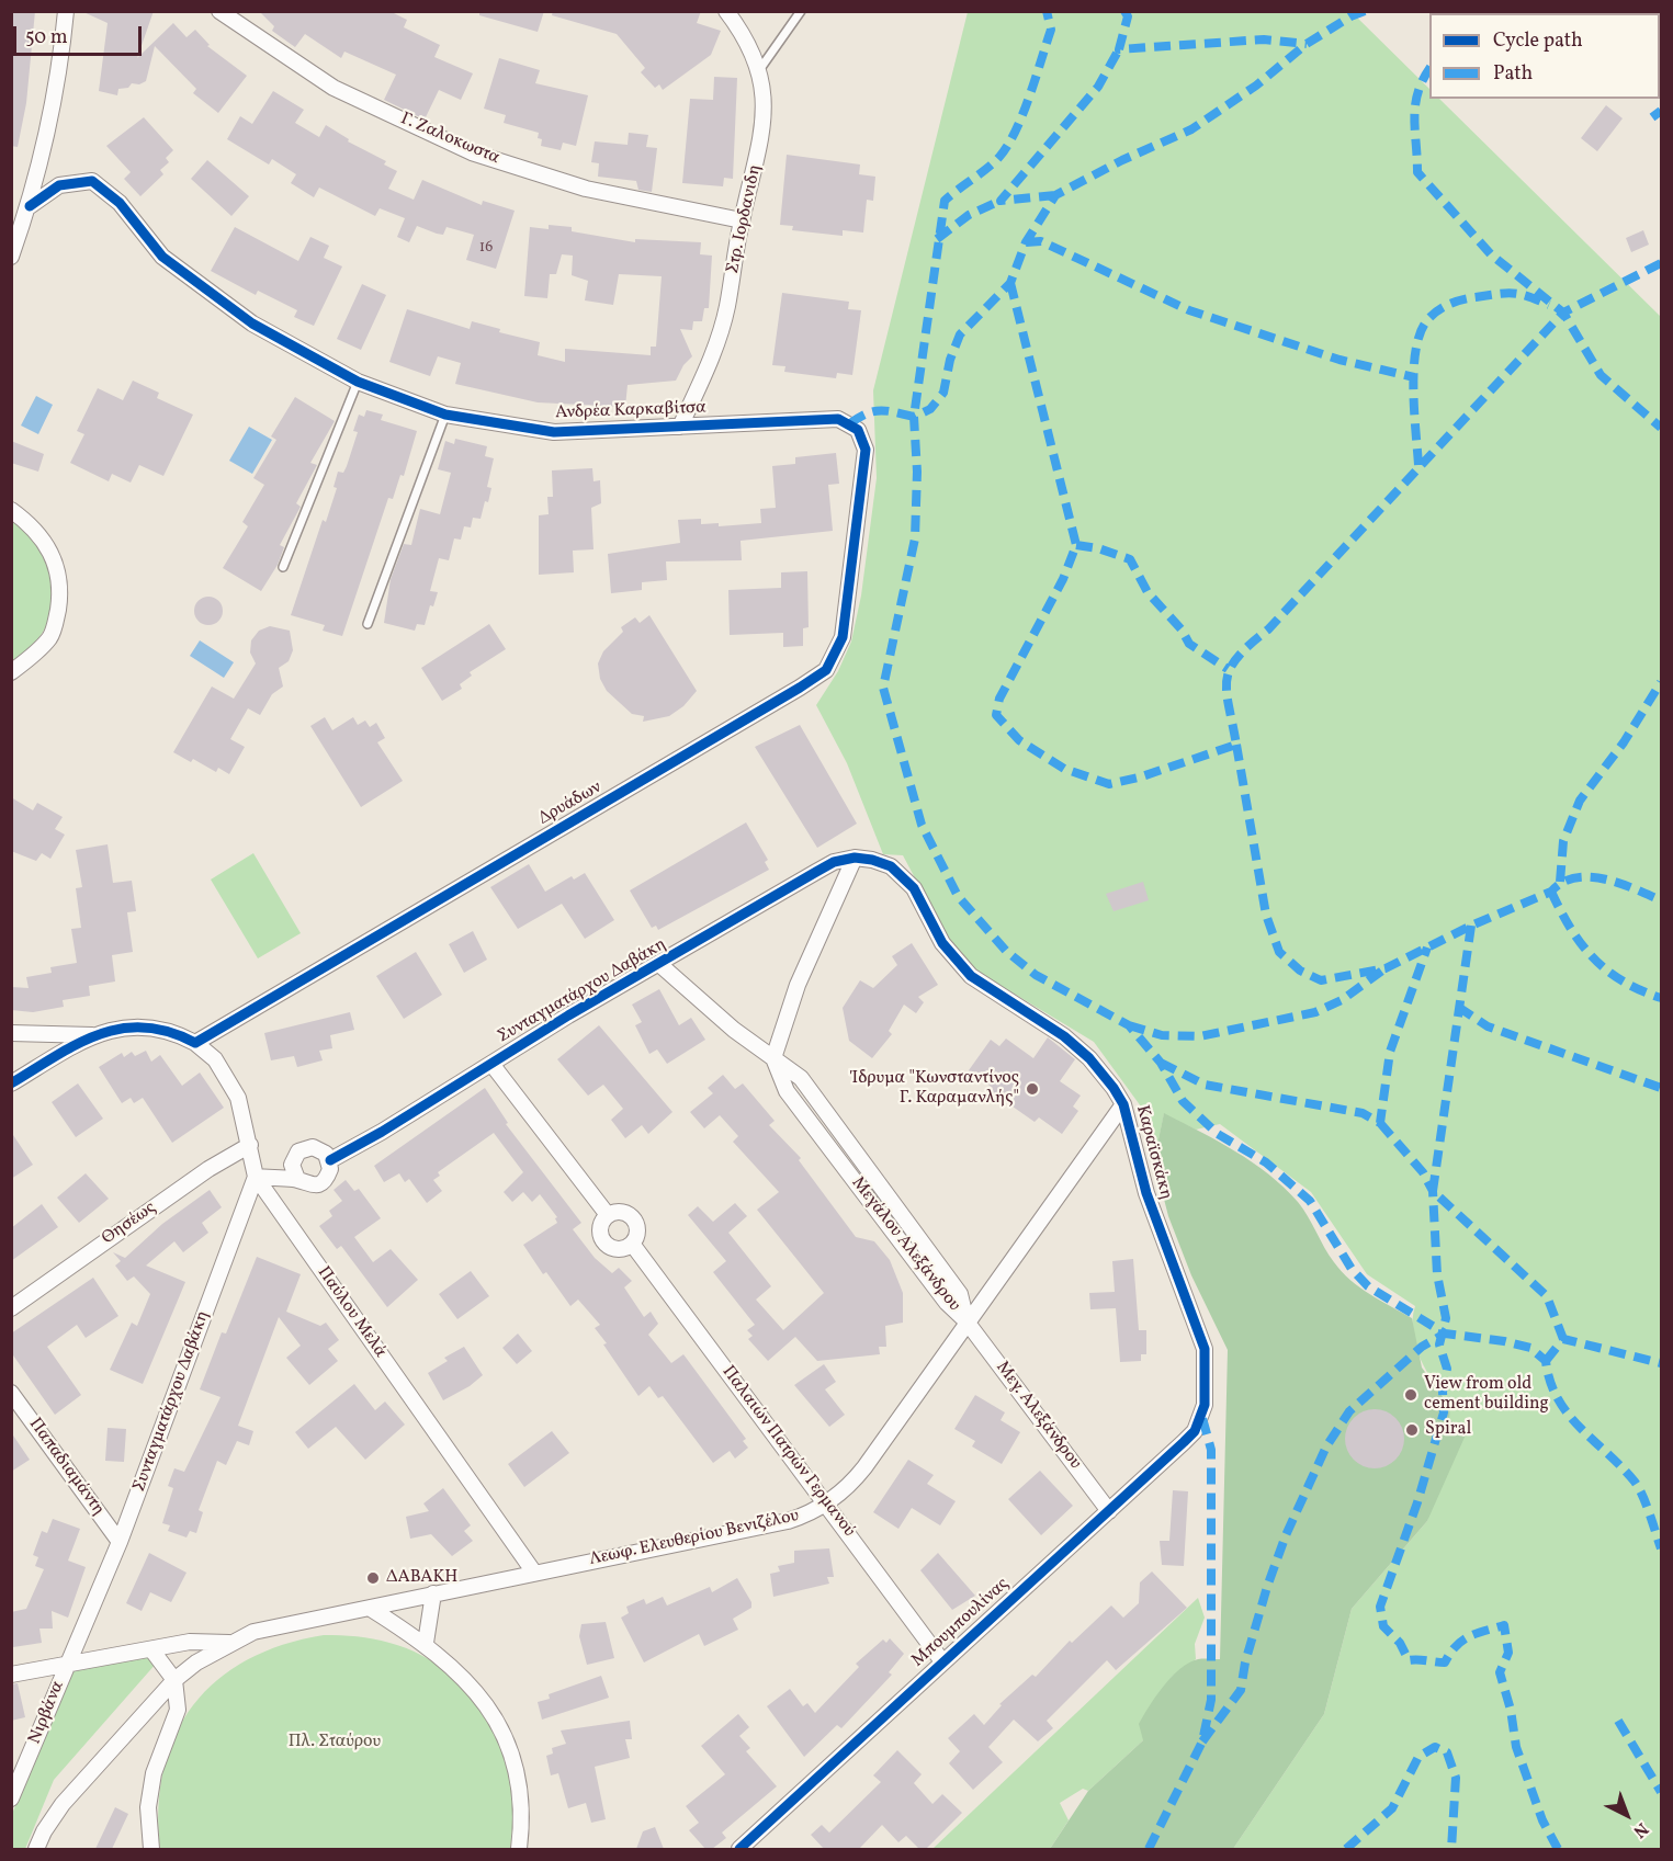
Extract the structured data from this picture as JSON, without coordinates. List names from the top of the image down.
{
  "streets": {
    "street": [
      "Γ. Ζαλοκωστα",
      "Στρ. Ιορδανιδη",
      "Ανδρέα Καρκαβίτσα",
      "Δρυάδων",
      "Συνταγματάρχου Δαβάκη",
      "Καραϊσκάκη",
      "Θησέως",
      "Μεγάλου Αλεξάνδρου",
      "Παύλου Μελά",
      "Μεγ. Αλεξάνδρου",
      "Παλαιών Πατρών Γερμανού",
      "Παπαδιαμάντη",
      "Λεωφ. Ελευθερίου Βενιζέλου",
      "Μπουμπουλίνας",
      "Νιρβάνα"
    ]
  },
  "crossings": [
    ["Γ. Ζαλοκωστα", "Στρ. Ιορδανιδη"],
    ["Στρ. Ιορδανιδη", "Ανδρέα Καρκαβίτσα"],
    ["Ανδρέα Καρκαβίτσα", "Δρυάδων"],
    ["Δρυάδων", "Παύλου Μελά"],
    ["Συνταγματάρχου Δαβάκη", "Καραϊσκάκη"],
    ["Συνταγματάρχου Δαβάκη", "Παύλου Μελά"],
    ["Συνταγματάρχου Δαβάκη", "Παπαδιαμάντη"],
    ["Συνταγματάρχου Δαβάκη", "Λεωφ. Ελευθερίου Βενιζέλου"],
    ["Συνταγματάρχου Δαβάκη", "Νιρβάνα"],
    ["Καραϊσκάκη", "Λεωφ. Ελευθερίου Βενιζέλου"],
    ["Καραϊσκάκη", "Μπουμπουλίνας"],
    ["Θησέως", "Παύλου Μελά"],
    ["Μεγάλου Αλεξάνδρου", "Μεγ. Αλεξάνδρου"],
    ["Μεγάλου Αλεξάνδρου", "Λεωφ. Ελευθερίου Βενιζέλου"],
    ["Παύλου Μελά", "Λεωφ. Ελευθερίου Βενιζέλου"],
    ["Μεγ. Αλεξάνδρου", "Λεωφ. Ελευθερίου Βενιζέλου"],
    ["Μεγ. Αλεξάνδρου", "Μπουμπουλίνας"],
    ["Παλαιών Πατρών Γερμανού", "Λεωφ. Ελευθερίου Βενιζέλου"],
    ["Παλαιών Πατρών Γερμανού", "Μπουμπουλίνας"],
    ["Λεωφ. Ελευθερίου Βενιζέλου", "Νιρβάνα"]
  ],
  "parks": ["Πλ. Σταύρου"],
  "places": [
    "Ίδρυμα \"Κωνσταντίνος Γ. Καραμανλής\"",
    "View from old cement building",
    "Spiral",
    "ΔΑΒΑΚΗ"
  ],
  "house_numbers": ["16"],
  "legend": ["Cycle path", "Path"],
  "scale_bar": "50 m",
  "north": "bottom right"
}
